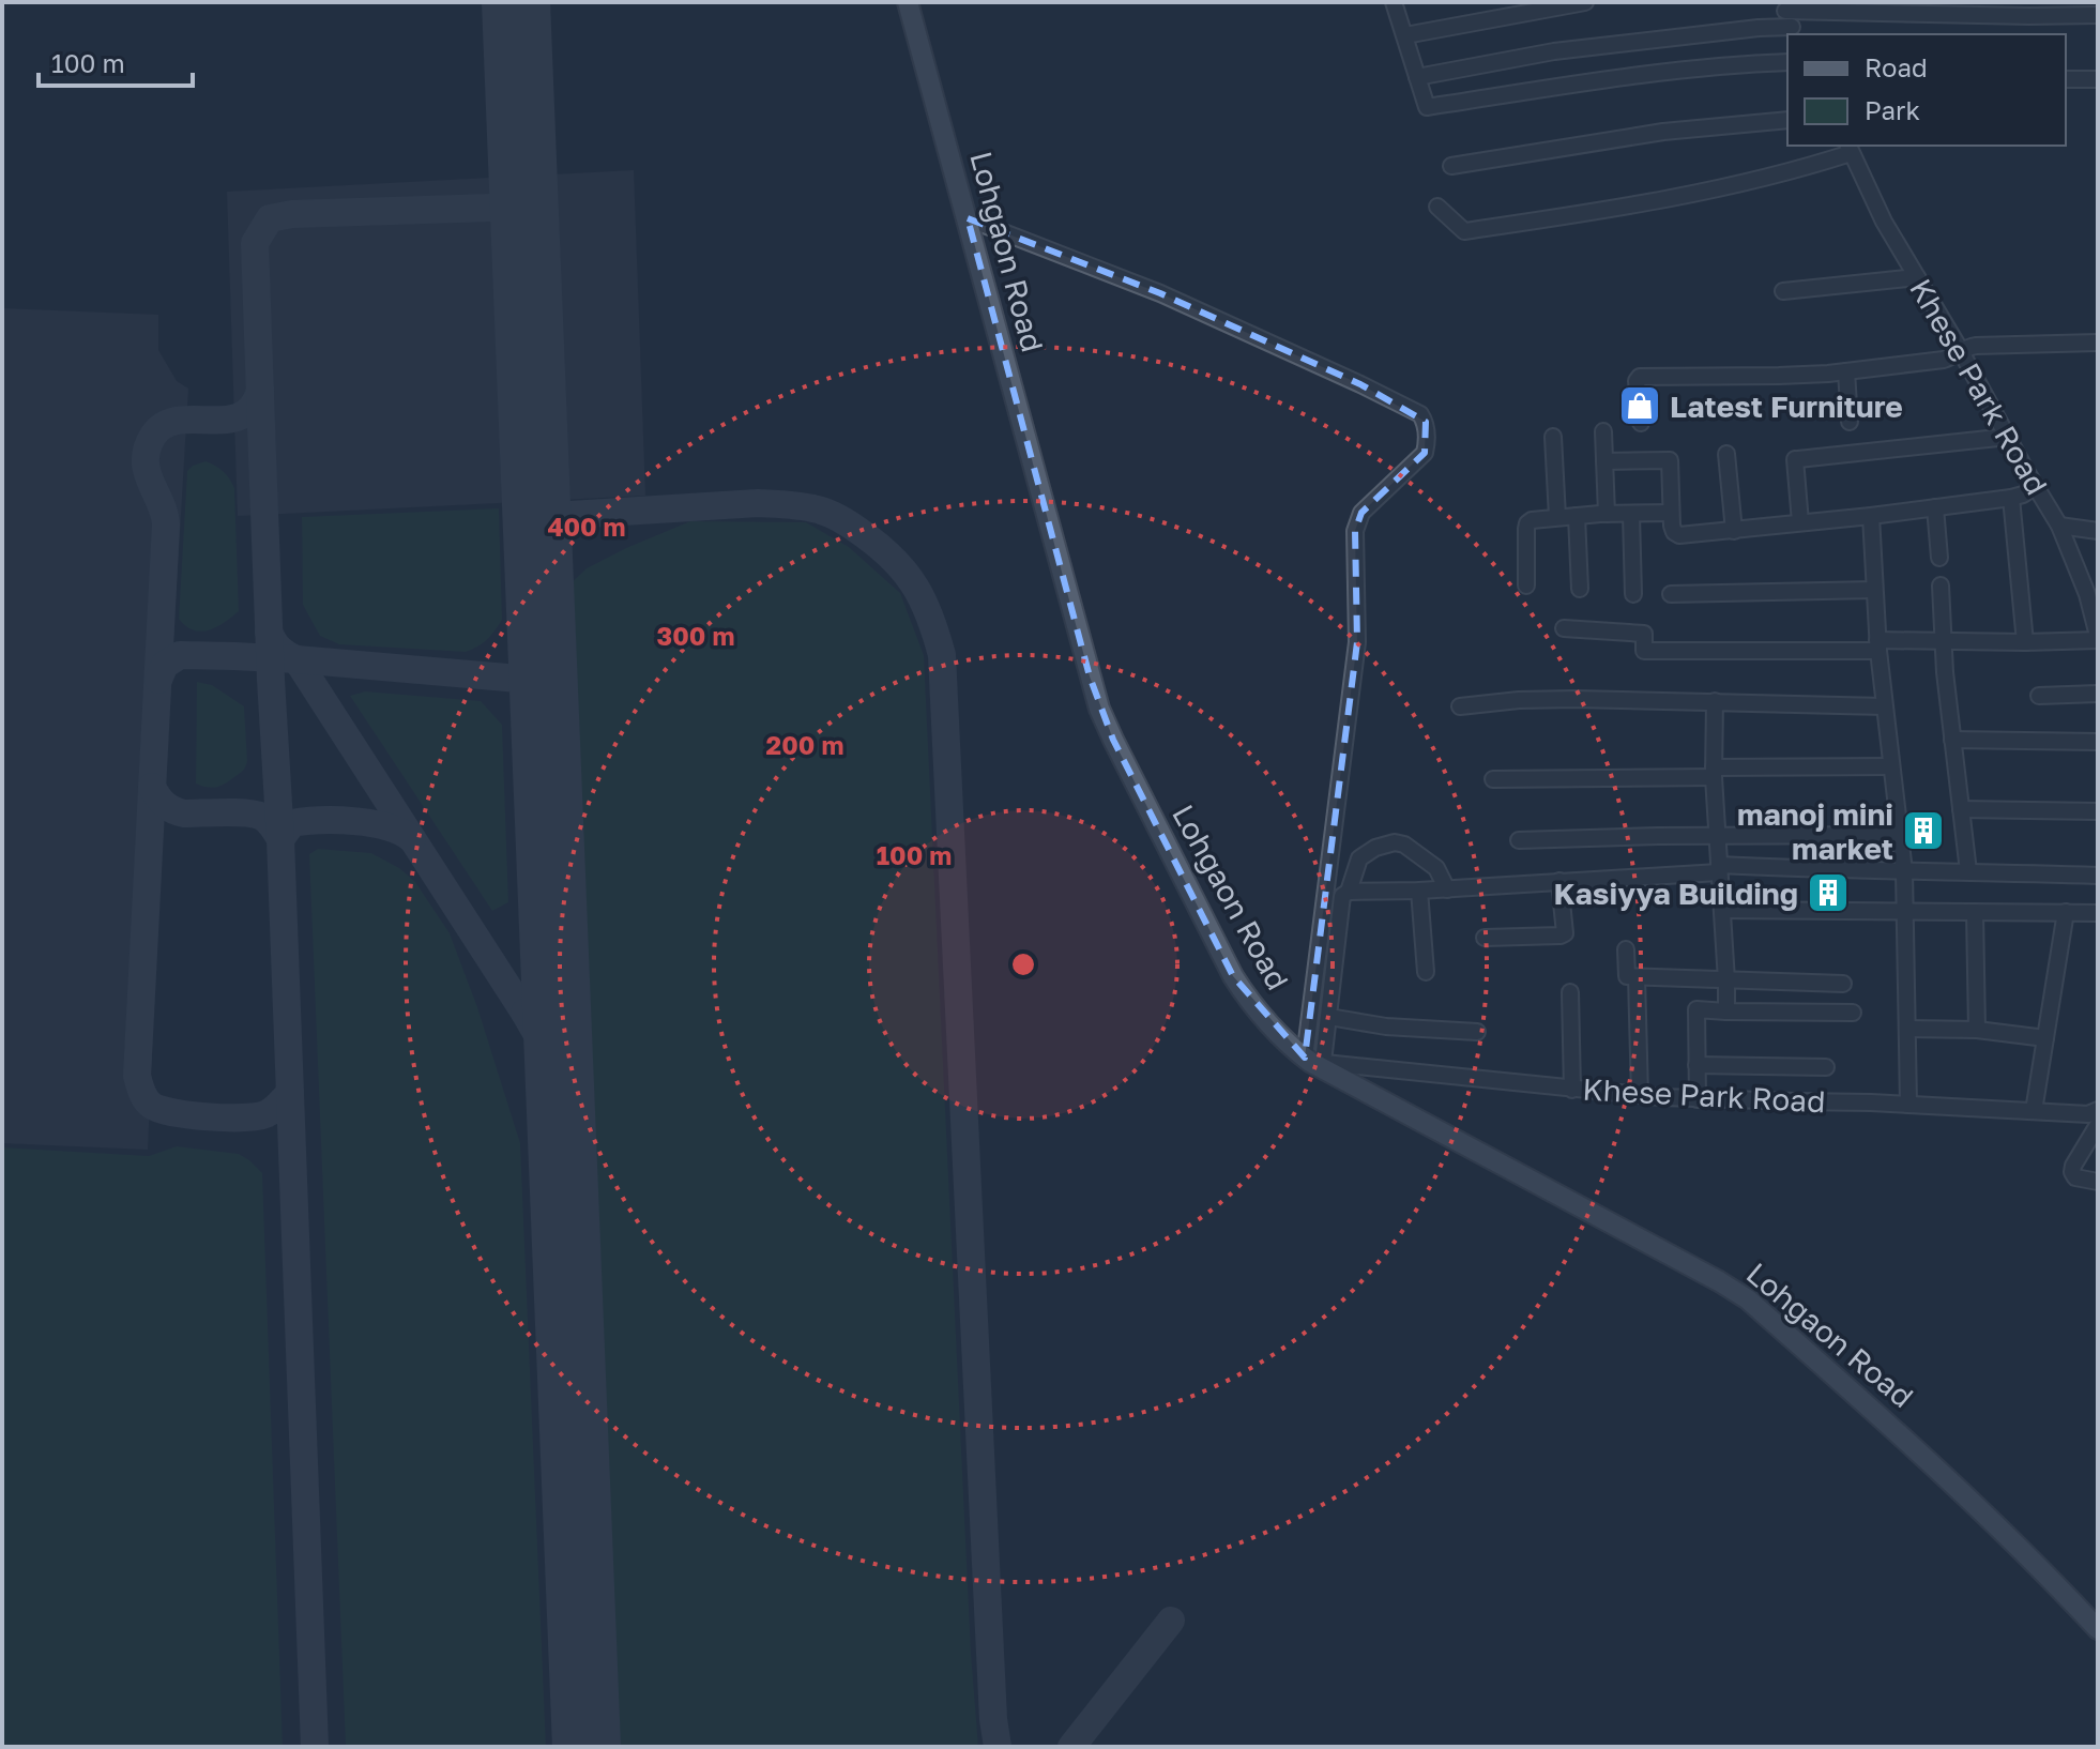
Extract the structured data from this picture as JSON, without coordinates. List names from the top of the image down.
{
  "streets": {
    "main road": ["Lohgaon Road"],
    "street": ["Khese Park Road"]
  },
  "crossings": [
    ["Lohgaon Road", "Khese Park Road"]
  ],
  "places": {
    "shop": ["Latest Furniture"],
    "building": ["manoj mini market", "Kasiyya Building"]
  },
  "legend": ["Road", "Park"],
  "scale_bar": "100 m",
  "rings": [
    "400 m",
    "300 m",
    "200 m",
    "100 m"
  ]
}
